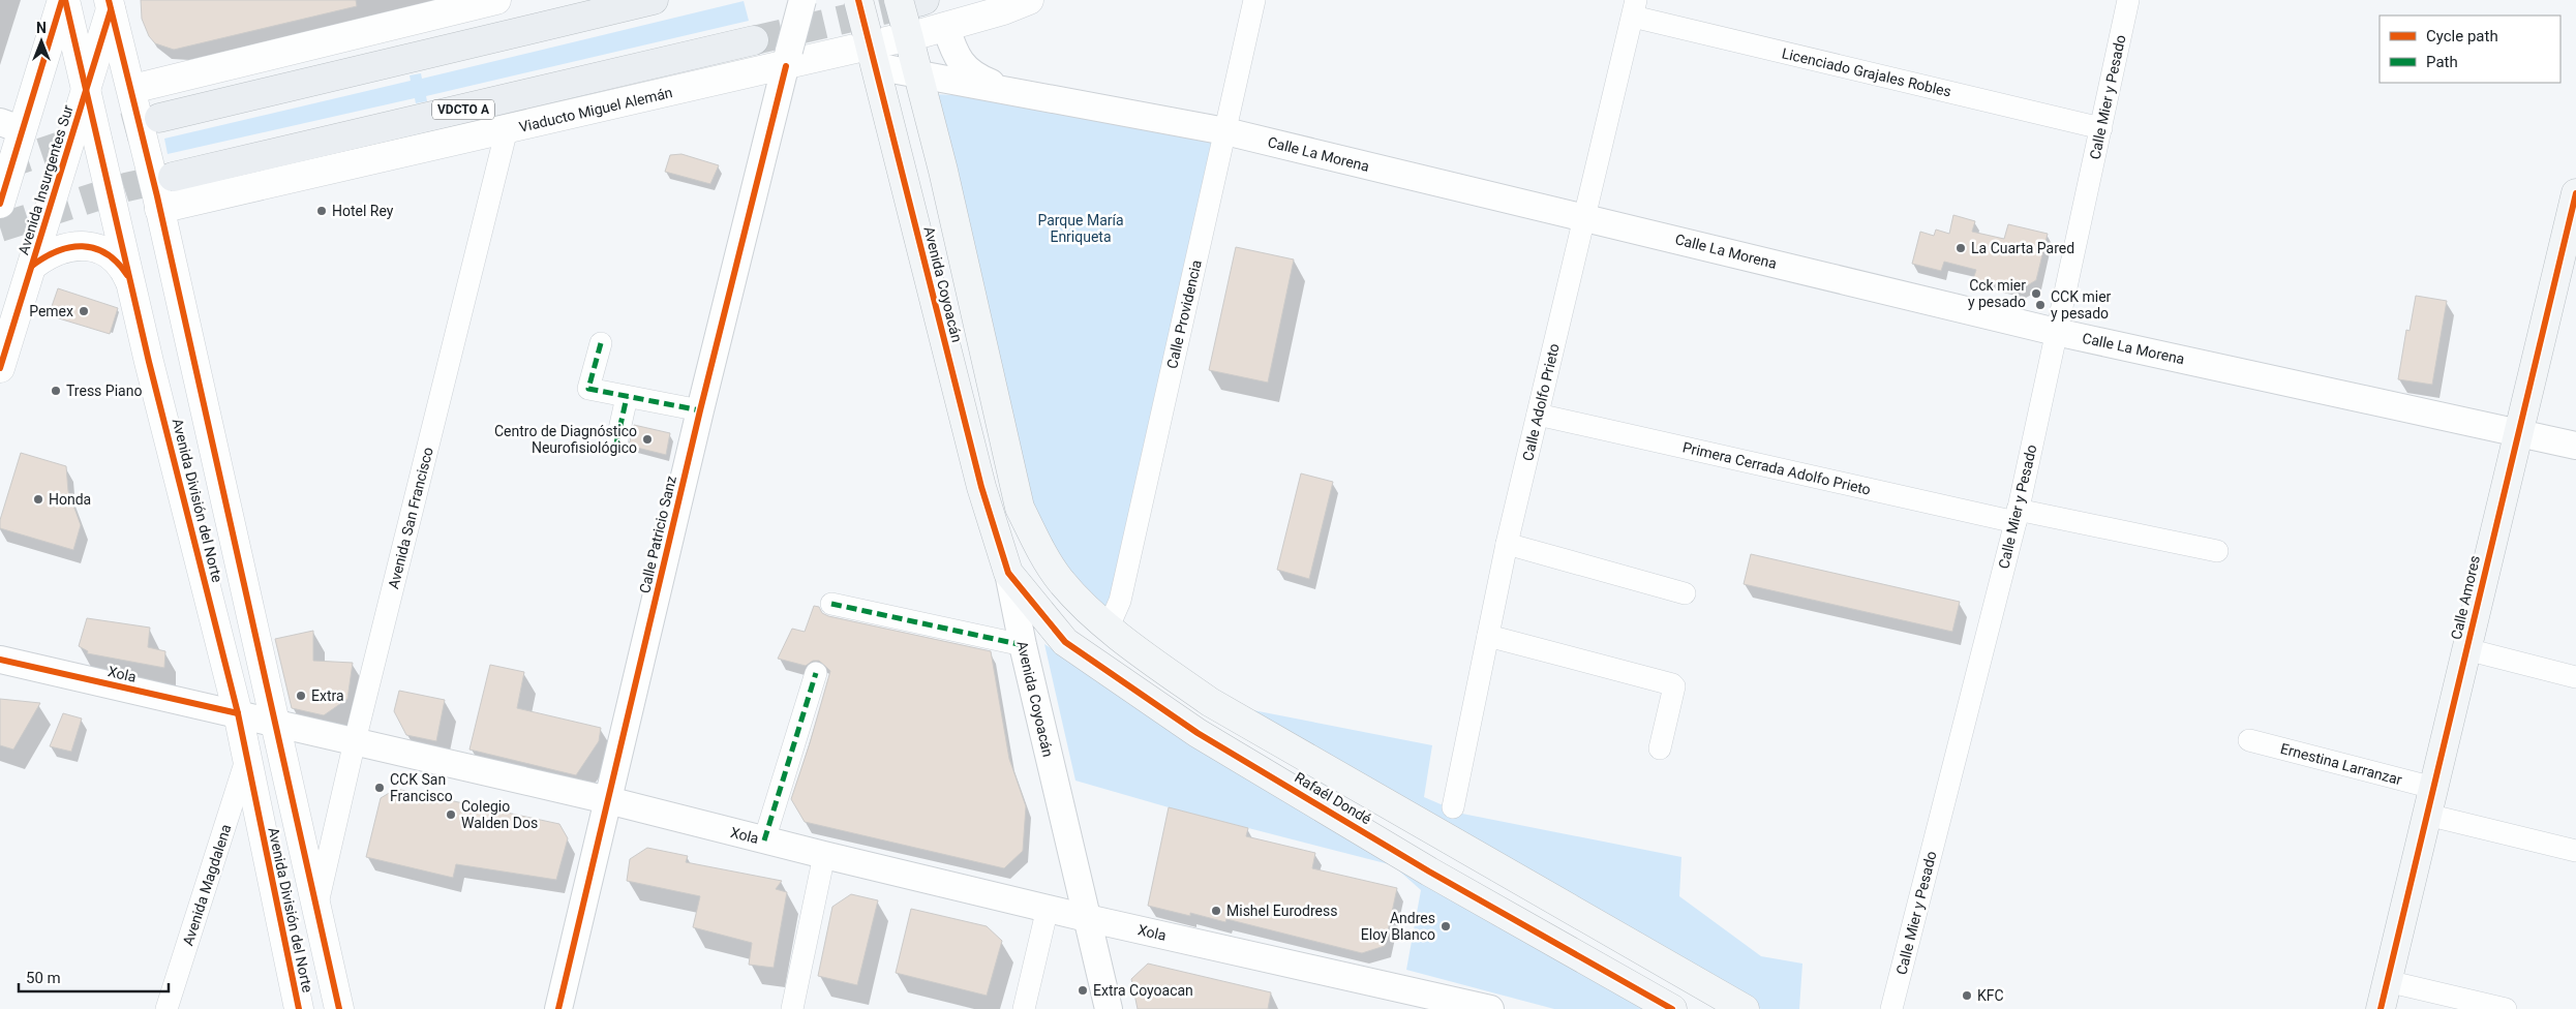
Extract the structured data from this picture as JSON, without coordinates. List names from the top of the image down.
{
  "streets": {
    "highway": ["VDCTO A", "Viaducto Miguel Alemán"],
    "main road": [
      "Avenida Insurgentes Sur",
      "Avenida Coyoacán",
      "Avenida División del Norte",
      "Calle Amores",
      "Rafaél Dondé"
    ],
    "street": [
      "Licenciado Grajales Robles",
      "Calle Mier y Pesado",
      "Calle La Morena",
      "Calle Providencia",
      "Calle Adolfo Prieto",
      "Primera Cerrada Adolfo Prieto",
      "Avenida San Francisco",
      "Calle Patricio Sanz",
      "Xola",
      "Ernestina Larranzar",
      "Avenida Magdalena"
    ]
  },
  "crossings": [
    ["Licenciado Grajales Robles", "Calle Mier y Pesado"],
    ["Licenciado Grajales Robles", "Calle Adolfo Prieto"],
    ["Calle Mier y Pesado", "Calle La Morena"],
    ["Calle Mier y Pesado", "Primera Cerrada Adolfo Prieto"],
    ["Viaducto Miguel Alemán", "Calle La Morena"],
    ["Viaducto Miguel Alemán", "Avenida Coyoacán"],
    ["Viaducto Miguel Alemán", "Avenida División del Norte"],
    ["Viaducto Miguel Alemán", "Avenida San Francisco"],
    ["Viaducto Miguel Alemán", "Calle Patricio Sanz"],
    ["Calle La Morena", "Avenida Coyoacán"],
    ["Calle La Morena", "Calle Providencia"],
    ["Calle La Morena", "Calle Adolfo Prieto"],
    ["Calle La Morena", "Calle Amores"],
    ["Avenida Insurgentes Sur", "Avenida División del Norte"],
    ["Avenida Coyoacán", "Xola"],
    ["Avenida Coyoacán", "Rafaél Dondé"],
    ["Calle Providencia", "Rafaél Dondé"],
    ["Calle Adolfo Prieto", "Primera Cerrada Adolfo Prieto"],
    ["Avenida División del Norte", "Avenida San Francisco"],
    ["Avenida División del Norte", "Xola"],
    ["Avenida División del Norte", "Avenida Magdalena"],
    ["Avenida San Francisco", "Xola"],
    ["Calle Patricio Sanz", "Xola"],
    ["Calle Amores", "Ernestina Larranzar"]
  ],
  "parks": ["Parque María Enriqueta"],
  "places": [
    "Hotel Rey",
    "La Cuarta Pared",
    "Cck mier y pesado",
    "CCK mier y pesado",
    "Pemex",
    "Tress Piano",
    "Centro de Diagnóstico Neurofisiológico",
    "Honda",
    "Extra",
    "CCK San Francisco",
    "Colegio Walden Dos",
    "Mishel Eurodress",
    "Andres Eloy Blanco",
    "Extra Coyoacan",
    "KFC"
  ],
  "legend": ["Cycle path", "Path"],
  "scale_bar": "50 m",
  "north": "top"
}
